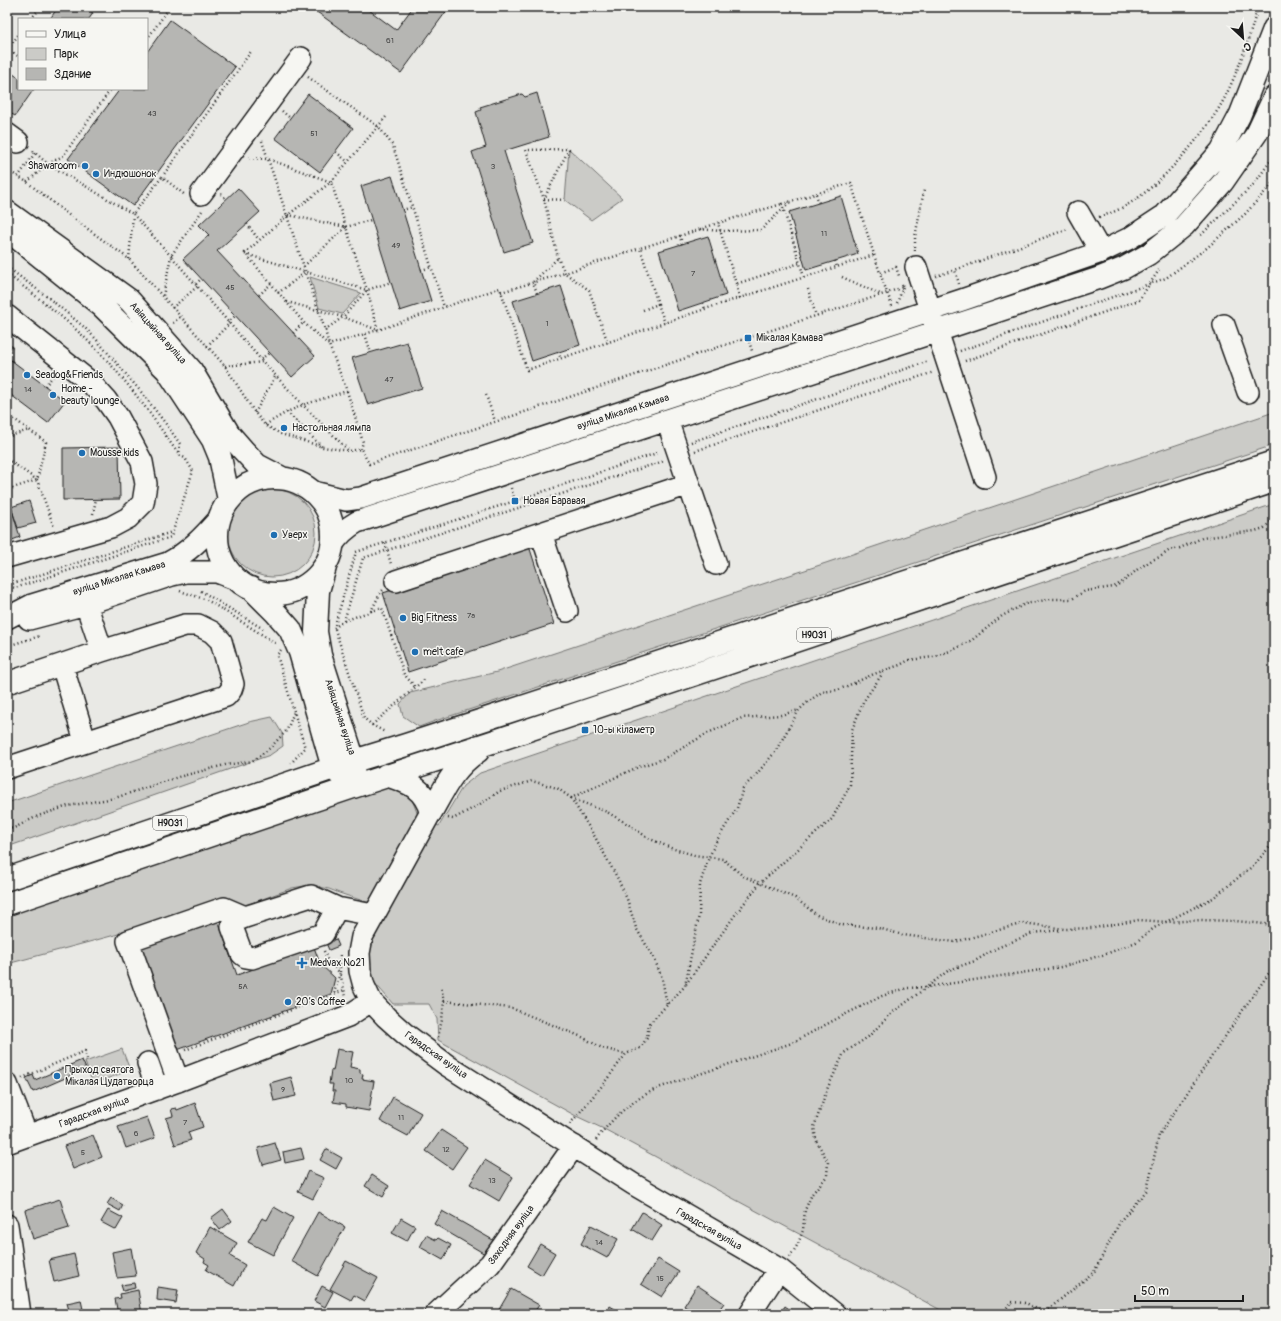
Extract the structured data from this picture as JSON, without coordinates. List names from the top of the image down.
{
  "streets": {
    "main road": ["Авіяцыйная вуліца", "Н9031"],
    "street": ["вуліца Мікалая Камава", "Гарадская вуліца", "Заходняя вуліца"]
  },
  "crossings": [
    ["Авіяцыйная вуліца", "вуліца Мікалая Камава"],
    ["Авіяцыйная вуліца", "Н9031"],
    ["Гарадская вуліца", "Заходняя вуліца"]
  ],
  "places": {
    "other": [
      "Shawaroom",
      "Индюшонок",
      "Seadog&Friends",
      "Home - beauty lounge",
      "Настольная лямпа",
      "Mousse kids",
      "Уверх",
      "Big Fitness",
      "melt cafe",
      "20’s Coffee",
      "Прыход святога Мікалая Цудатворца"
    ],
    "transit": ["Мікалая Камава", "Новая Баравая", "10-ы кіламетр"],
    "health": ["Medvax №21"]
  },
  "house_numbers": [
    "61",
    "43",
    "51",
    "3",
    "11",
    "49",
    "7",
    "45",
    "1",
    "47",
    "14",
    "7а",
    "5А",
    "10",
    "9",
    "11",
    "7",
    "6",
    "12",
    "5",
    "13",
    "14",
    "15"
  ],
  "legend": ["Улица", "Парк", "Здание"],
  "scale_bar": "50 m",
  "north": "bottom right"
}
